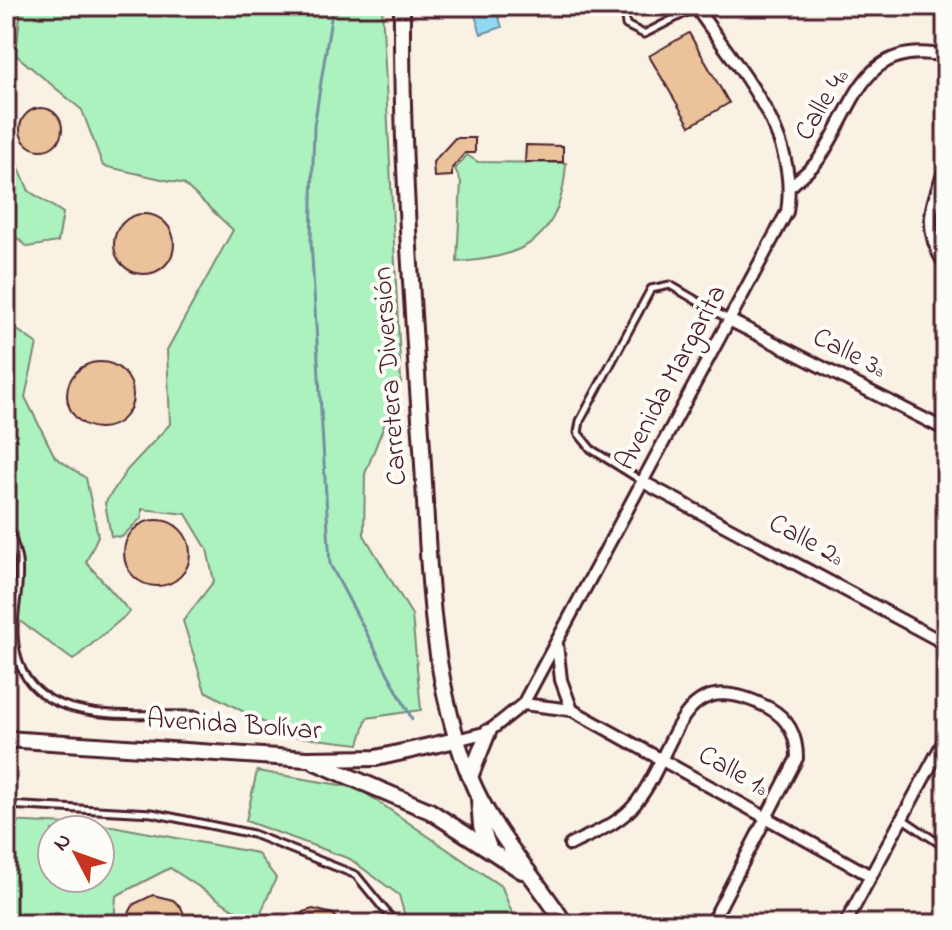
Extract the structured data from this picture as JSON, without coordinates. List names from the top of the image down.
{
  "streets": {
    "main road": ["Carretera Diversión", "Avenida Bolívar"],
    "street": [
      "Calle 4ª",
      "Calle 3ª",
      "Avenida Margarita",
      "Calle 2ª",
      "Calle 1ª"
    ]
  },
  "crossings": [
    ["Calle 4ª", "Avenida Margarita"],
    ["Calle 3ª", "Avenida Margarita"],
    ["Carretera Diversión", "Avenida Margarita"],
    ["Carretera Diversión", "Avenida Bolívar"],
    ["Avenida Margarita", "Calle 2ª"],
    ["Avenida Margarita", "Avenida Bolívar"]
  ],
  "north": "top left"
}
